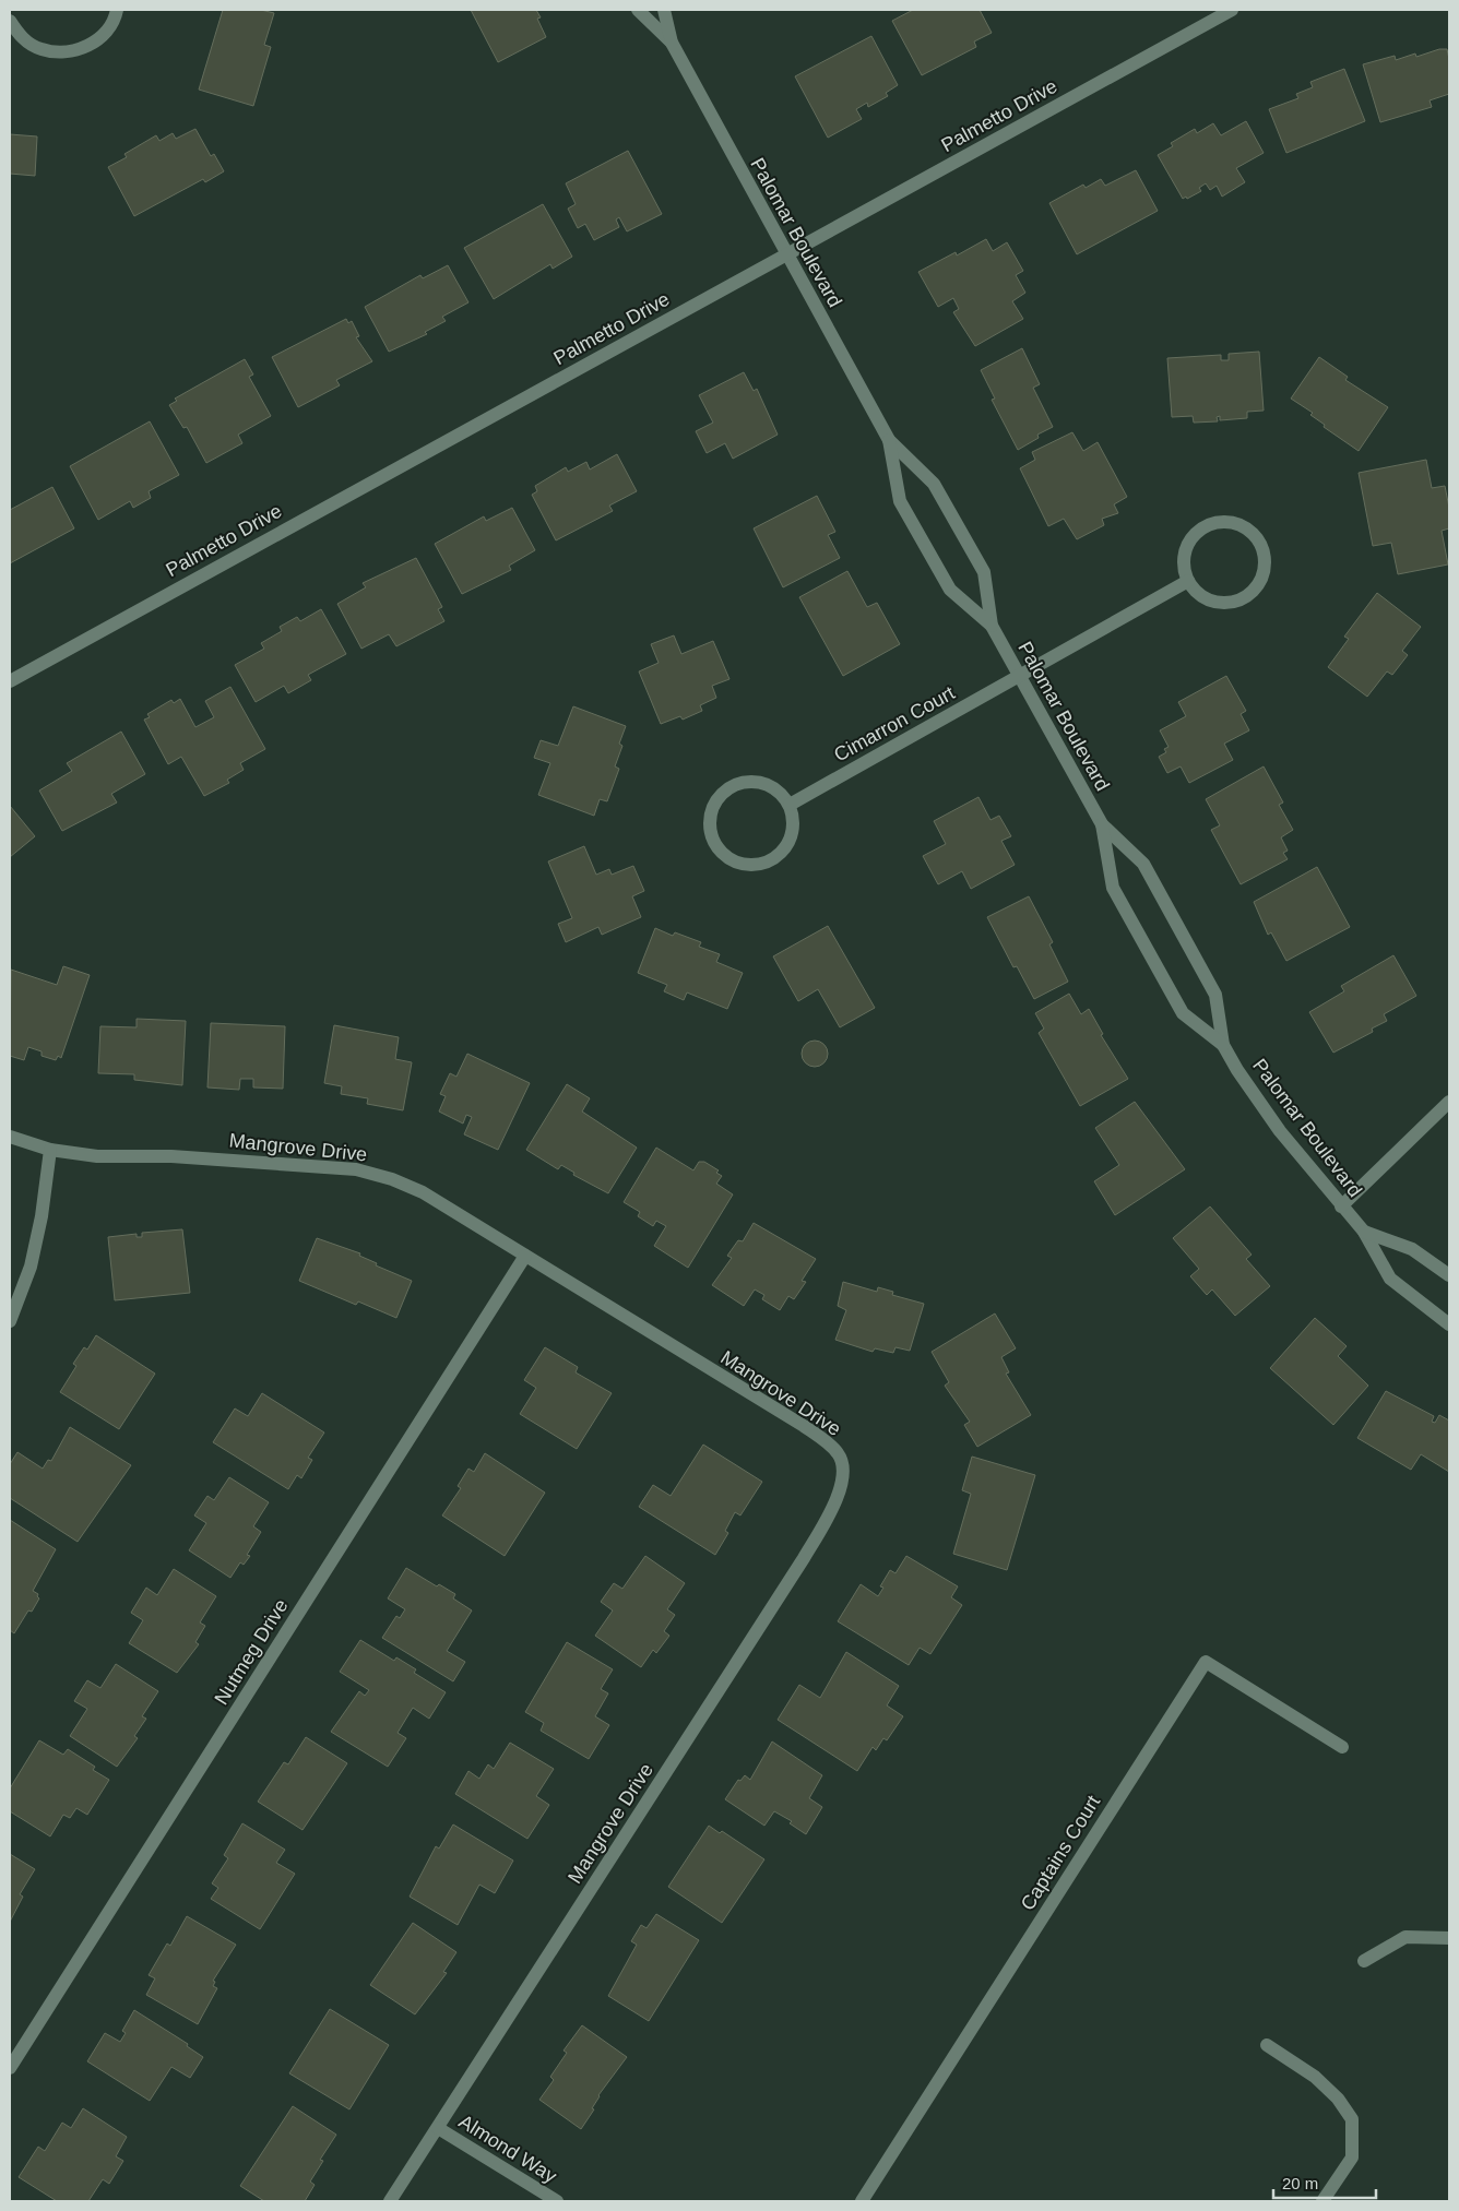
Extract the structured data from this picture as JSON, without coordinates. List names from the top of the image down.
{
  "streets": {
    "street": [
      "Palmetto Drive",
      "Palomar Boulevard",
      "Cimarron Court",
      "Mangrove Drive",
      "Nutmeg Drive",
      "Captains Court",
      "Almond Way"
    ]
  },
  "crossings": [
    ["Palmetto Drive", "Palomar Boulevard"],
    ["Palomar Boulevard", "Cimarron Court"],
    ["Mangrove Drive", "Nutmeg Drive"],
    ["Mangrove Drive", "Almond Way"]
  ],
  "scale_bar": "20 m"
}
